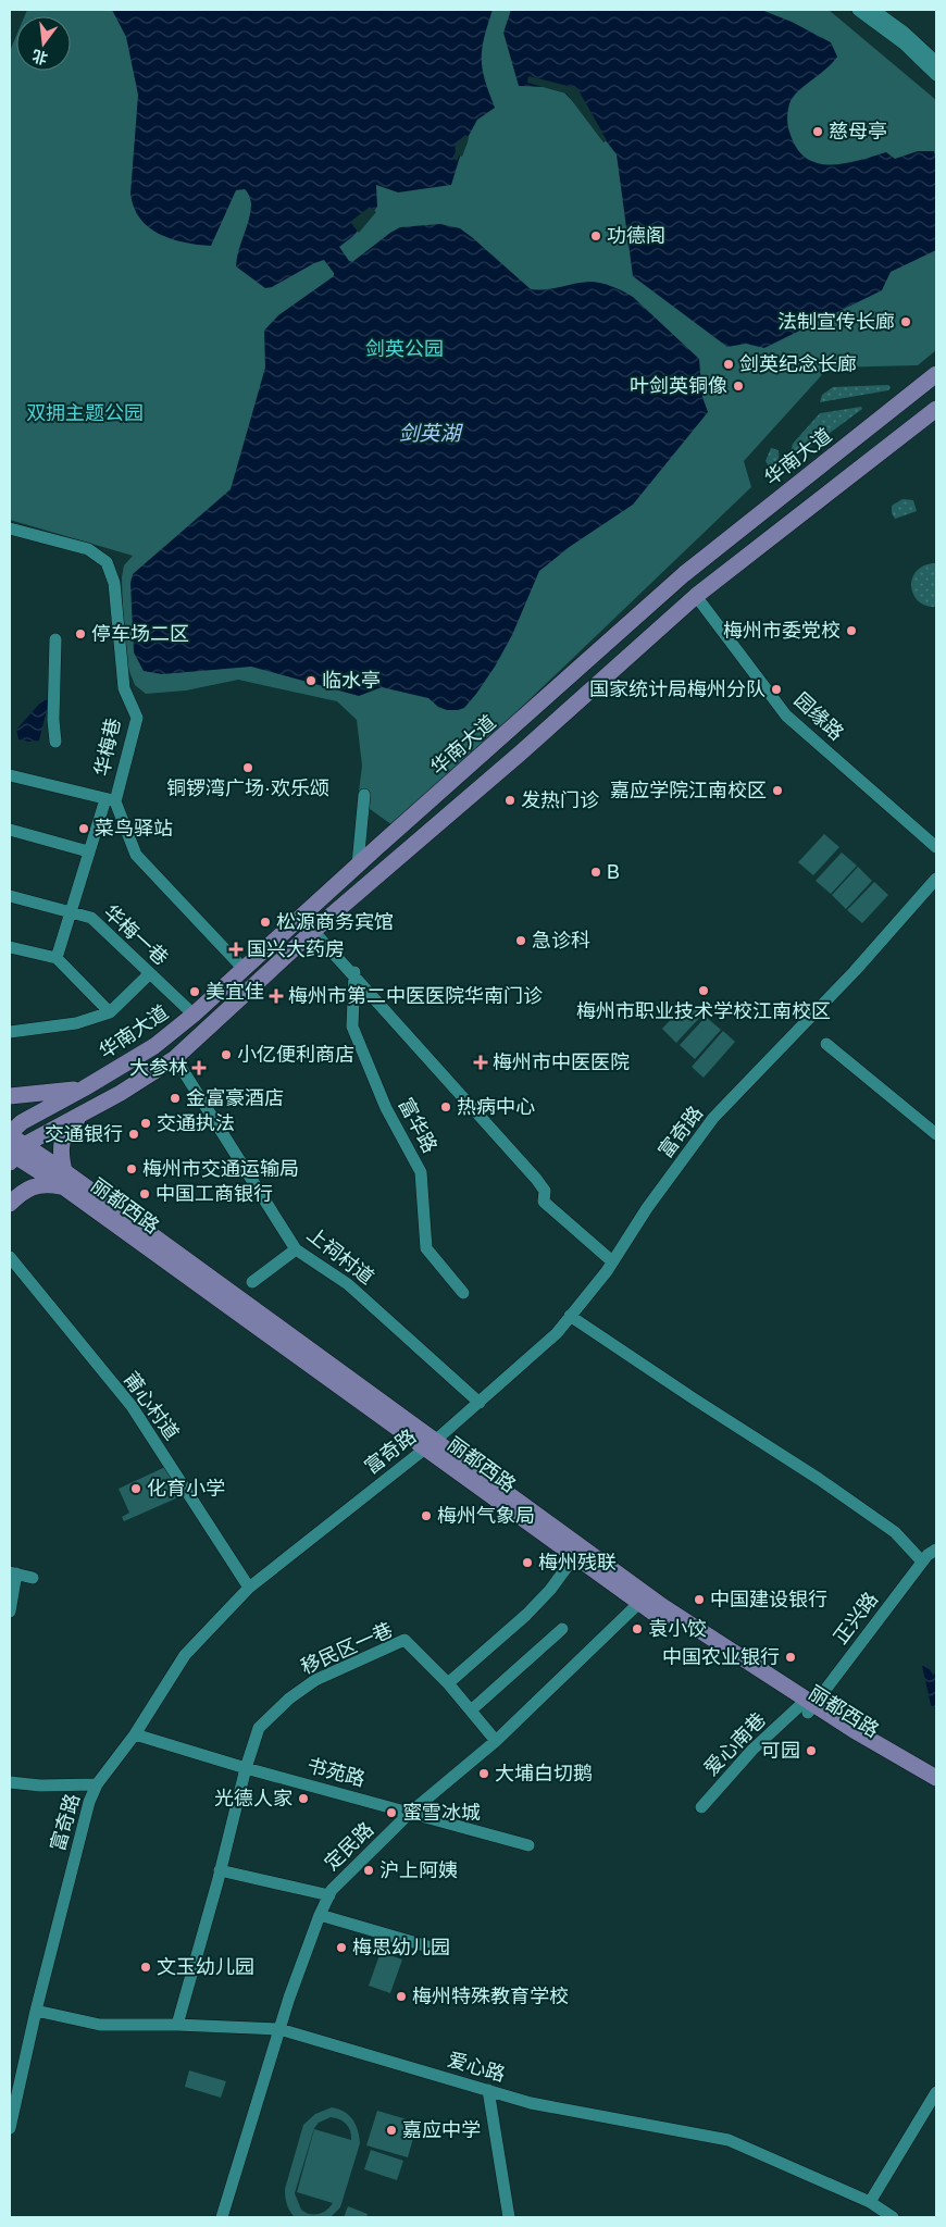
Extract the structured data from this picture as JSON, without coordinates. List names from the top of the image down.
{
  "streets": {
    "main road": ["华南大道", "丽都西路"],
    "street": [
      "园缘路",
      "华梅巷",
      "华梅一巷",
      "富华路",
      "富奇路",
      "上祠村道",
      "莆心村道",
      "正兴路",
      "移民区一巷",
      "爱心南巷",
      "书苑路",
      "定民路",
      "爱心路"
    ]
  },
  "crossings": [
    ["华南大道", "华梅巷"],
    ["华南大道", "华梅一巷"],
    ["华南大道", "丽都西路"],
    ["富奇路", "丽都西路"],
    ["富奇路", "上祠村道"],
    ["富奇路", "莆心村道"],
    ["富奇路", "书苑路"],
    ["富奇路", "爱心路"],
    ["丽都西路", "正兴路"],
    ["丽都西路", "爱心南巷"],
    ["丽都西路", "定民路"],
    ["正兴路", "爱心南巷"],
    ["移民区一巷", "书苑路"],
    ["移民区一巷", "定民路"],
    ["书苑路", "定民路"],
    ["定民路", "爱心路"]
  ],
  "water": ["剑英湖"],
  "parks": ["剑英公园", "双拥主题公园"],
  "places": {
    "other": [
      "慈母亭",
      "功德阁",
      "法制宣传长廊",
      "剑英纪念长廊",
      "叶剑英铜像",
      "梅州市委党校",
      "停车场二区",
      "临水亭",
      "国家统计局梅州分队",
      "铜锣湾广场·欢乐颂",
      "嘉应学院江南校区",
      "发热门诊",
      "菜鸟驿站",
      "B",
      "松源商务宾馆",
      "急诊科",
      "梅州市职业技术学校江南校区",
      "美宜佳",
      "小亿便利商店",
      "金富豪酒店",
      "热病中心",
      "交通执法",
      "交通银行",
      "梅州市交通运输局",
      "中国工商银行",
      "化育小学",
      "梅州气象局",
      "梅州残联",
      "中国建设银行",
      "袁小饺",
      "中国农业银行",
      "可园",
      "大埔白切鹅",
      "光德人家",
      "蜜雪冰城",
      "沪上阿姨",
      "梅思幼儿园",
      "文玉幼儿园",
      "梅州特殊教育学校",
      "嘉应中学"
    ],
    "health": [
      "国兴大药房",
      "梅州市第二中医医院华南门诊",
      "梅州市中医医院",
      "大参林"
    ]
  },
  "north": "bottom"
}
